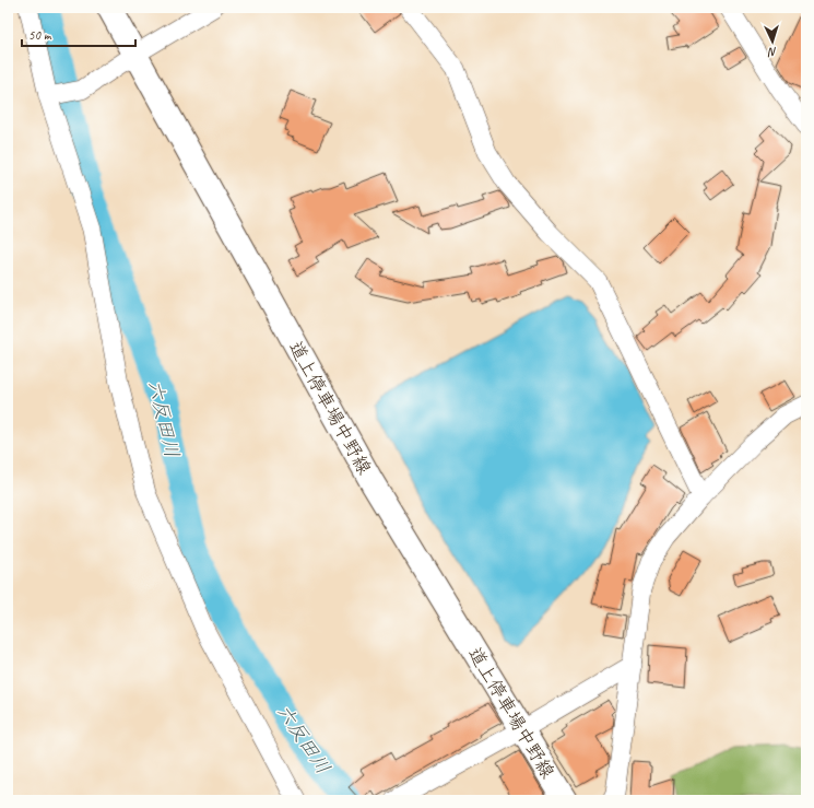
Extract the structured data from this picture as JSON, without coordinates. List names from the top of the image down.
{
  "streets": {
    "main road": ["道上停車場中野線"]
  },
  "water": ["六反田川"],
  "scale_bar": "50 m",
  "north": "bottom"
}
